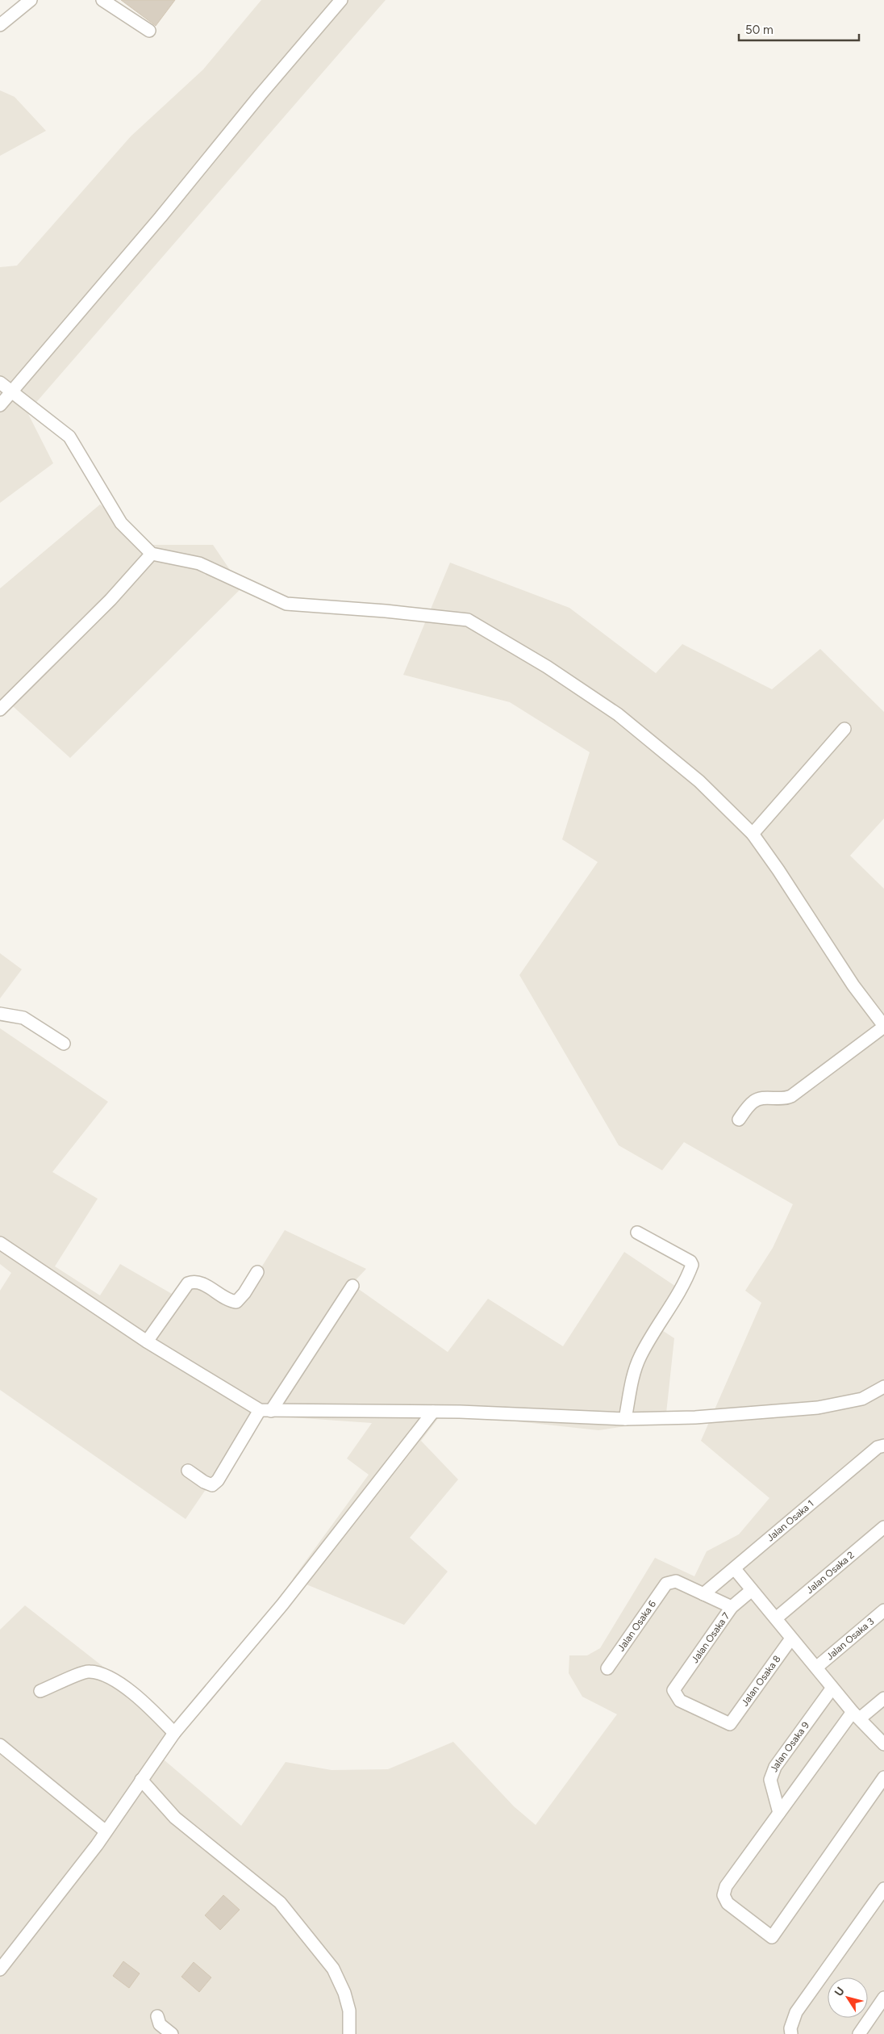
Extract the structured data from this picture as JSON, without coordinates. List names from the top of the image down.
{
  "streets": {
    "street": [
      "Jalan Osaka 1",
      "Jalan Osaka 2",
      "Jalan Osaka 6",
      "Jalan Osaka 7",
      "Jalan Osaka 3",
      "Jalan Osaka 8",
      "Jalan Osaka 9"
    ]
  },
  "crossings": [
    ["Jalan Osaka 1", "Jalan Osaka 6"],
    ["Jalan Osaka 7", "Jalan Osaka 8"]
  ],
  "scale_bar": "50 m",
  "north": "top left"
}
